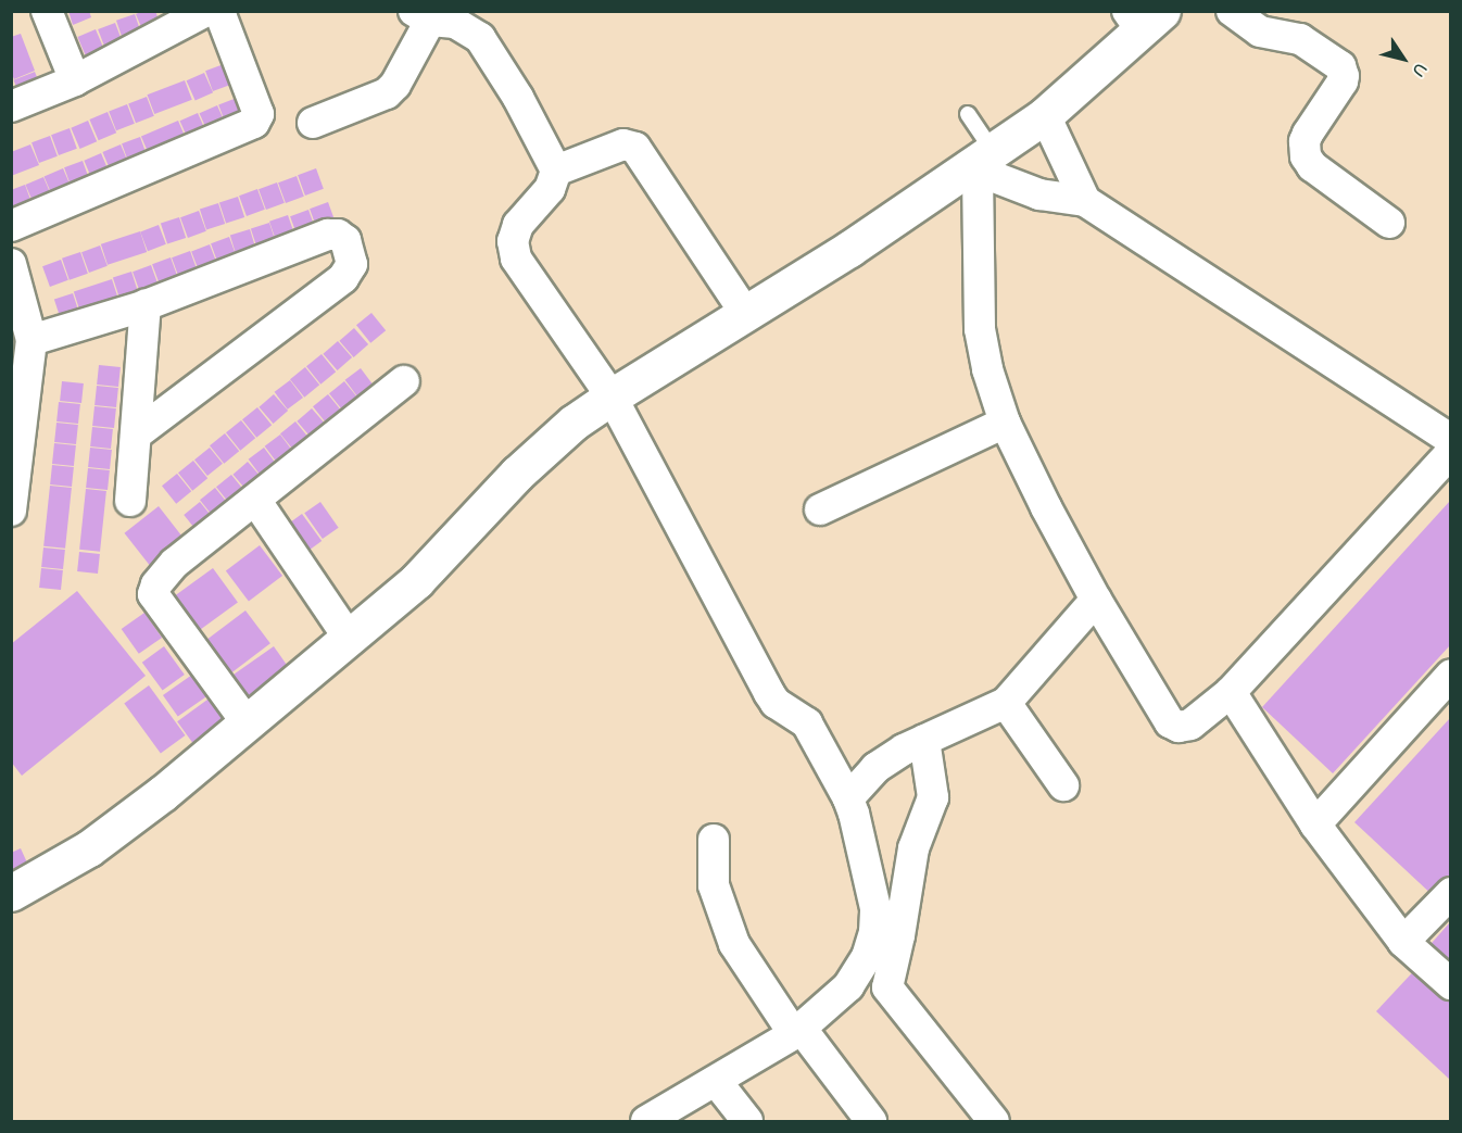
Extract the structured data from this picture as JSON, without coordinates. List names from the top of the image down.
{
  "north": "bottom right"
}
